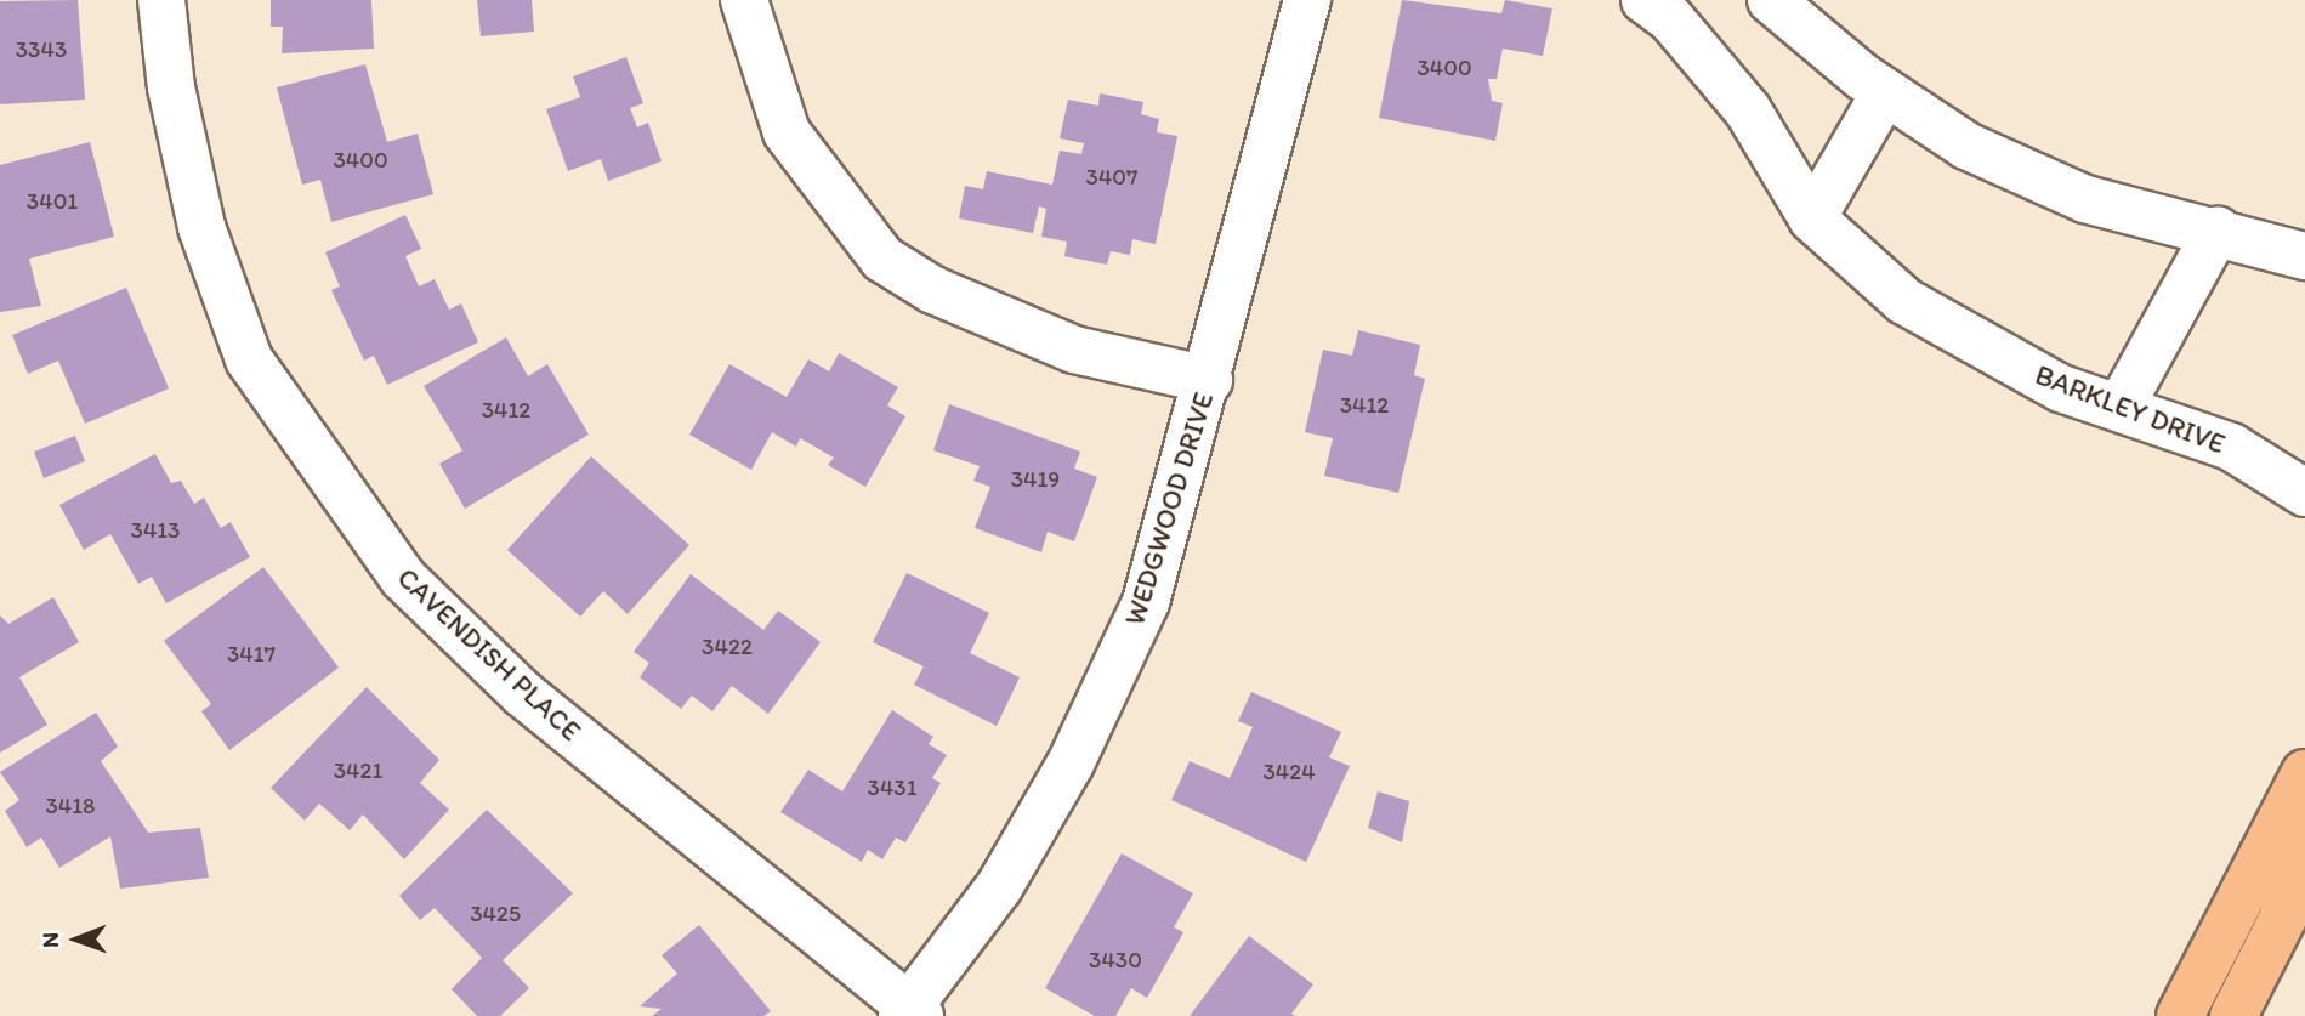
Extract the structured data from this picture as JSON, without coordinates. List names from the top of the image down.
{
  "streets": {
    "street": ["BARKLEY DRIVE", "WEDGWOOD DRIVE", "CAVENDISH PLACE"]
  },
  "crossings": [
    ["WEDGWOOD DRIVE", "CAVENDISH PLACE"]
  ],
  "house_numbers": [
    "3343",
    "3400",
    "3400",
    "3407",
    "3401",
    "3412",
    "3412",
    "3419",
    "3413",
    "3422",
    "3417",
    "3421",
    "3424",
    "3431",
    "3418",
    "3425",
    "3430"
  ],
  "north": "left"
}
